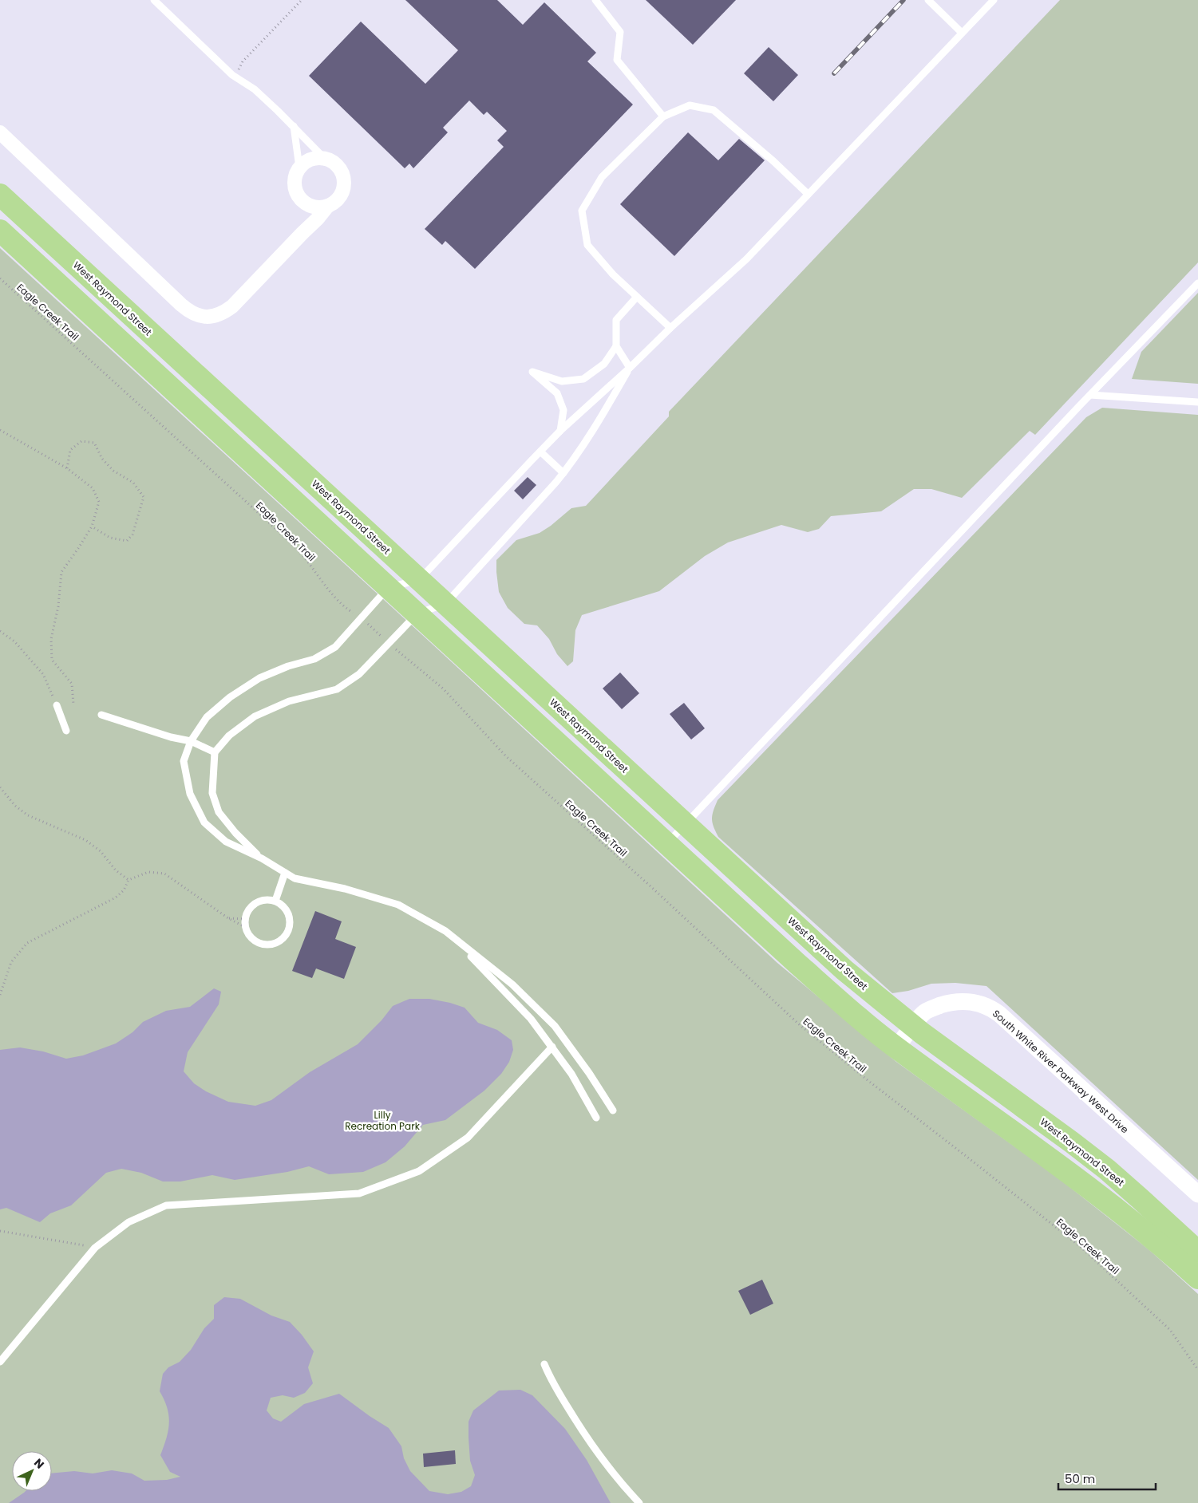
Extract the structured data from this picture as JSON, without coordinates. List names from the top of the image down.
{
  "streets": {
    "main road": ["West Raymond Street"],
    "street": ["South White River Parkway West Drive"],
    "path": ["Eagle Creek Trail"]
  },
  "crossings": [
    ["West Raymond Street", "South White River Parkway West Drive"]
  ],
  "parks": ["Lilly Recreation Park"],
  "scale_bar": "50 m",
  "north": "top right"
}
